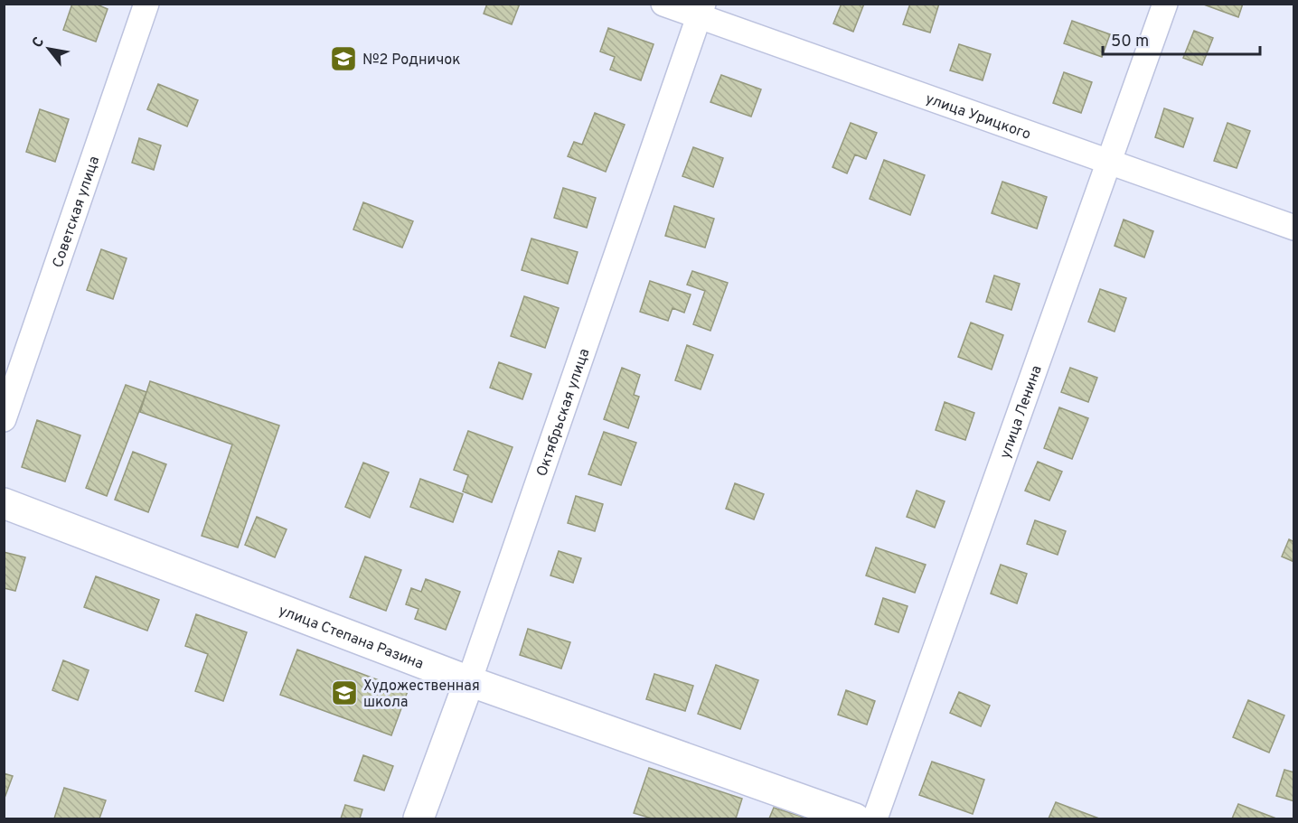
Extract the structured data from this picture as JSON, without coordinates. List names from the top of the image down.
{
  "streets": {
    "main road": ["Октябрьская улица", "улица Степана Разина"],
    "street": ["улица Урицкого", "Советская улица", "улица Ленина"]
  },
  "crossings": [
    ["улица Урицкого", "улица Ленина"],
    ["улица Урицкого", "Октябрьская улица"],
    ["Октябрьская улица", "улица Степана Разина"]
  ],
  "places": {
    "school or university": ["№2 Родничок", "Художественная школа"]
  },
  "scale_bar": "50 m",
  "north": "top left"
}
